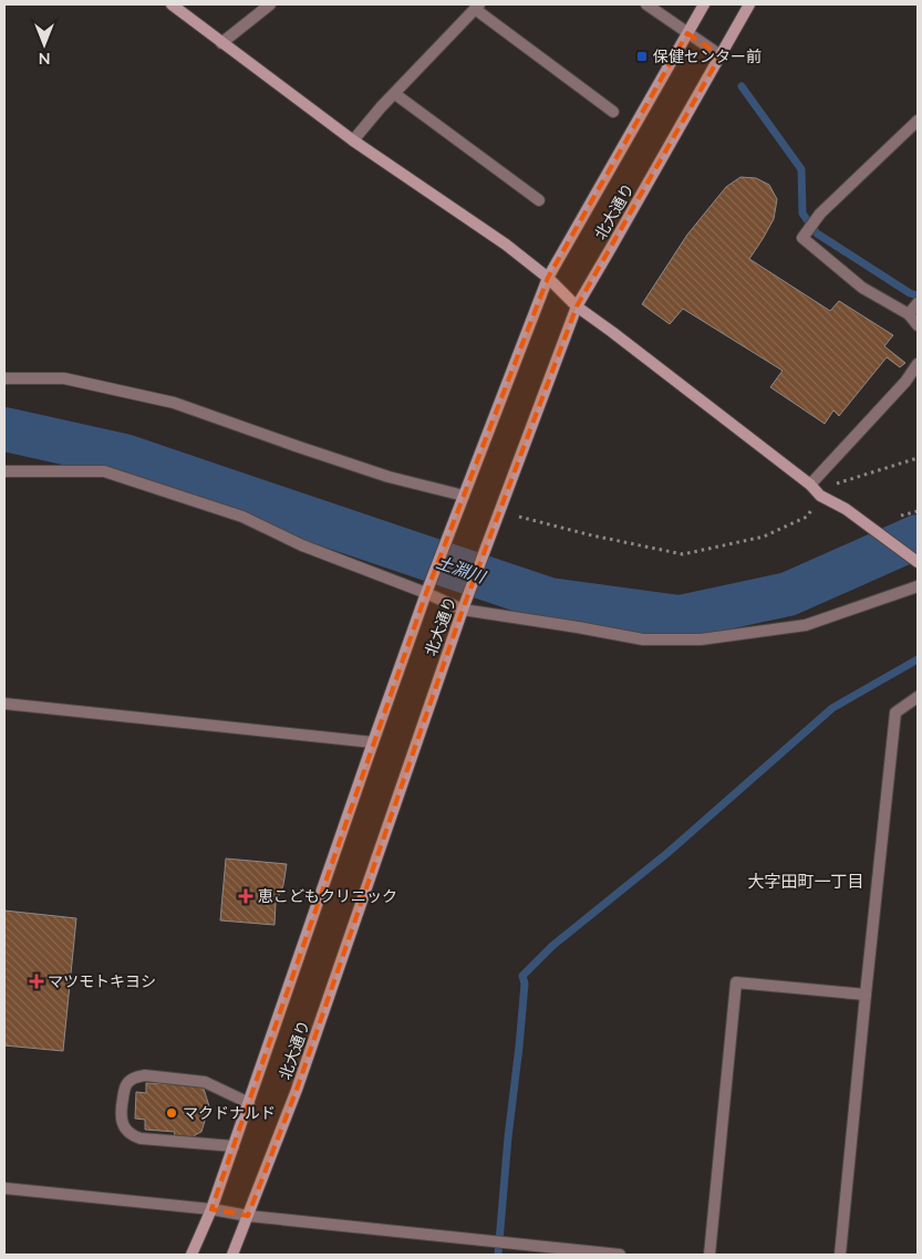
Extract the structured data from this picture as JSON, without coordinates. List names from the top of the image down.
{
  "streets": {
    "street": ["北大通り"]
  },
  "districts": ["大字田町一丁目"],
  "water": ["土淵川"],
  "places": {
    "transit": ["保健センター前"],
    "health": ["恵こどもクリニック", "マツモトキヨシ"],
    "other": ["マクドナルド"]
  },
  "north": "bottom"
}
